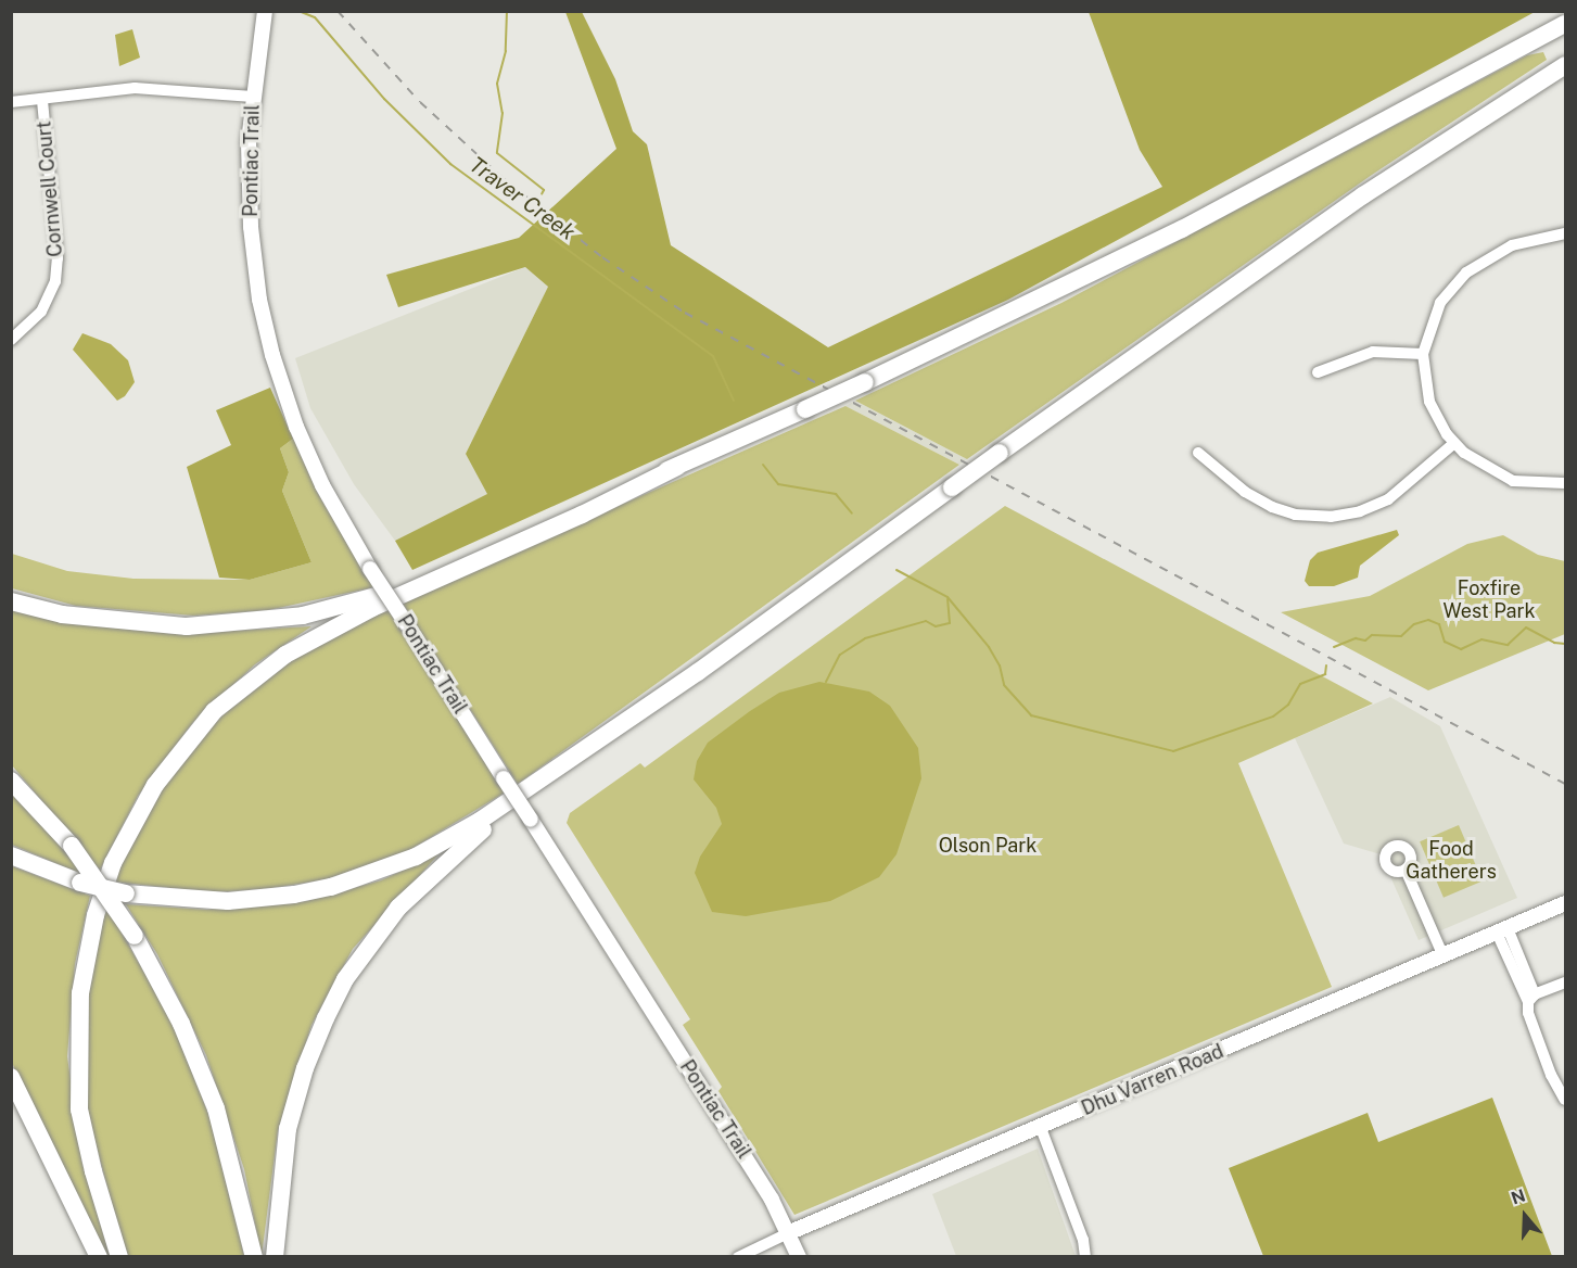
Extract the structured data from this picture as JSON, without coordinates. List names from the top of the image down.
{
  "streets": {
    "main road": ["Pontiac Trail", "Dhu Varren Road"],
    "street": ["Cornwell Court"]
  },
  "crossings": [
    ["Pontiac Trail", "Dhu Varren Road"]
  ],
  "water": ["Traver Creek"],
  "parks": ["Foxfire West Park", "Olson Park", "Food Gatherers"],
  "north": "top"
}
